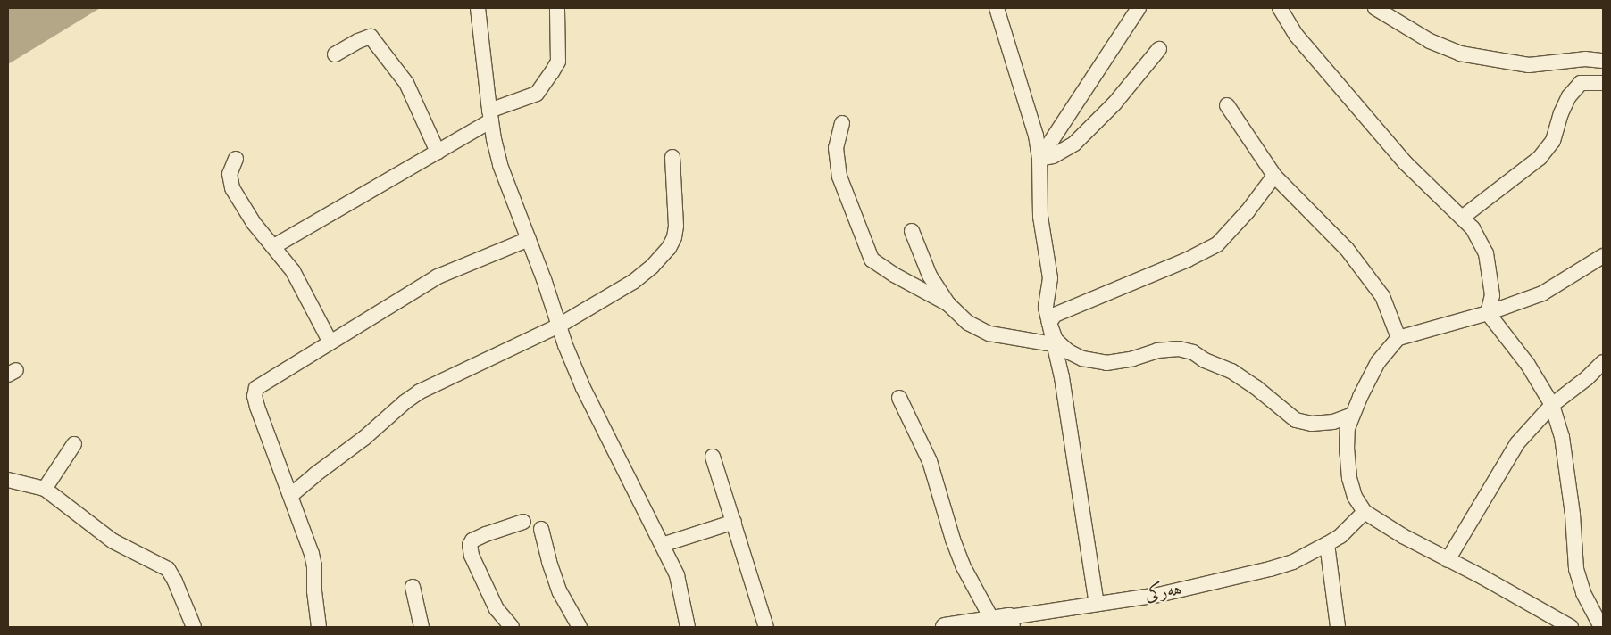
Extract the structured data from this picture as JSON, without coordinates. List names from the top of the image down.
{
  "streets": {
    "street": ["هەرکی"]
  }
}
